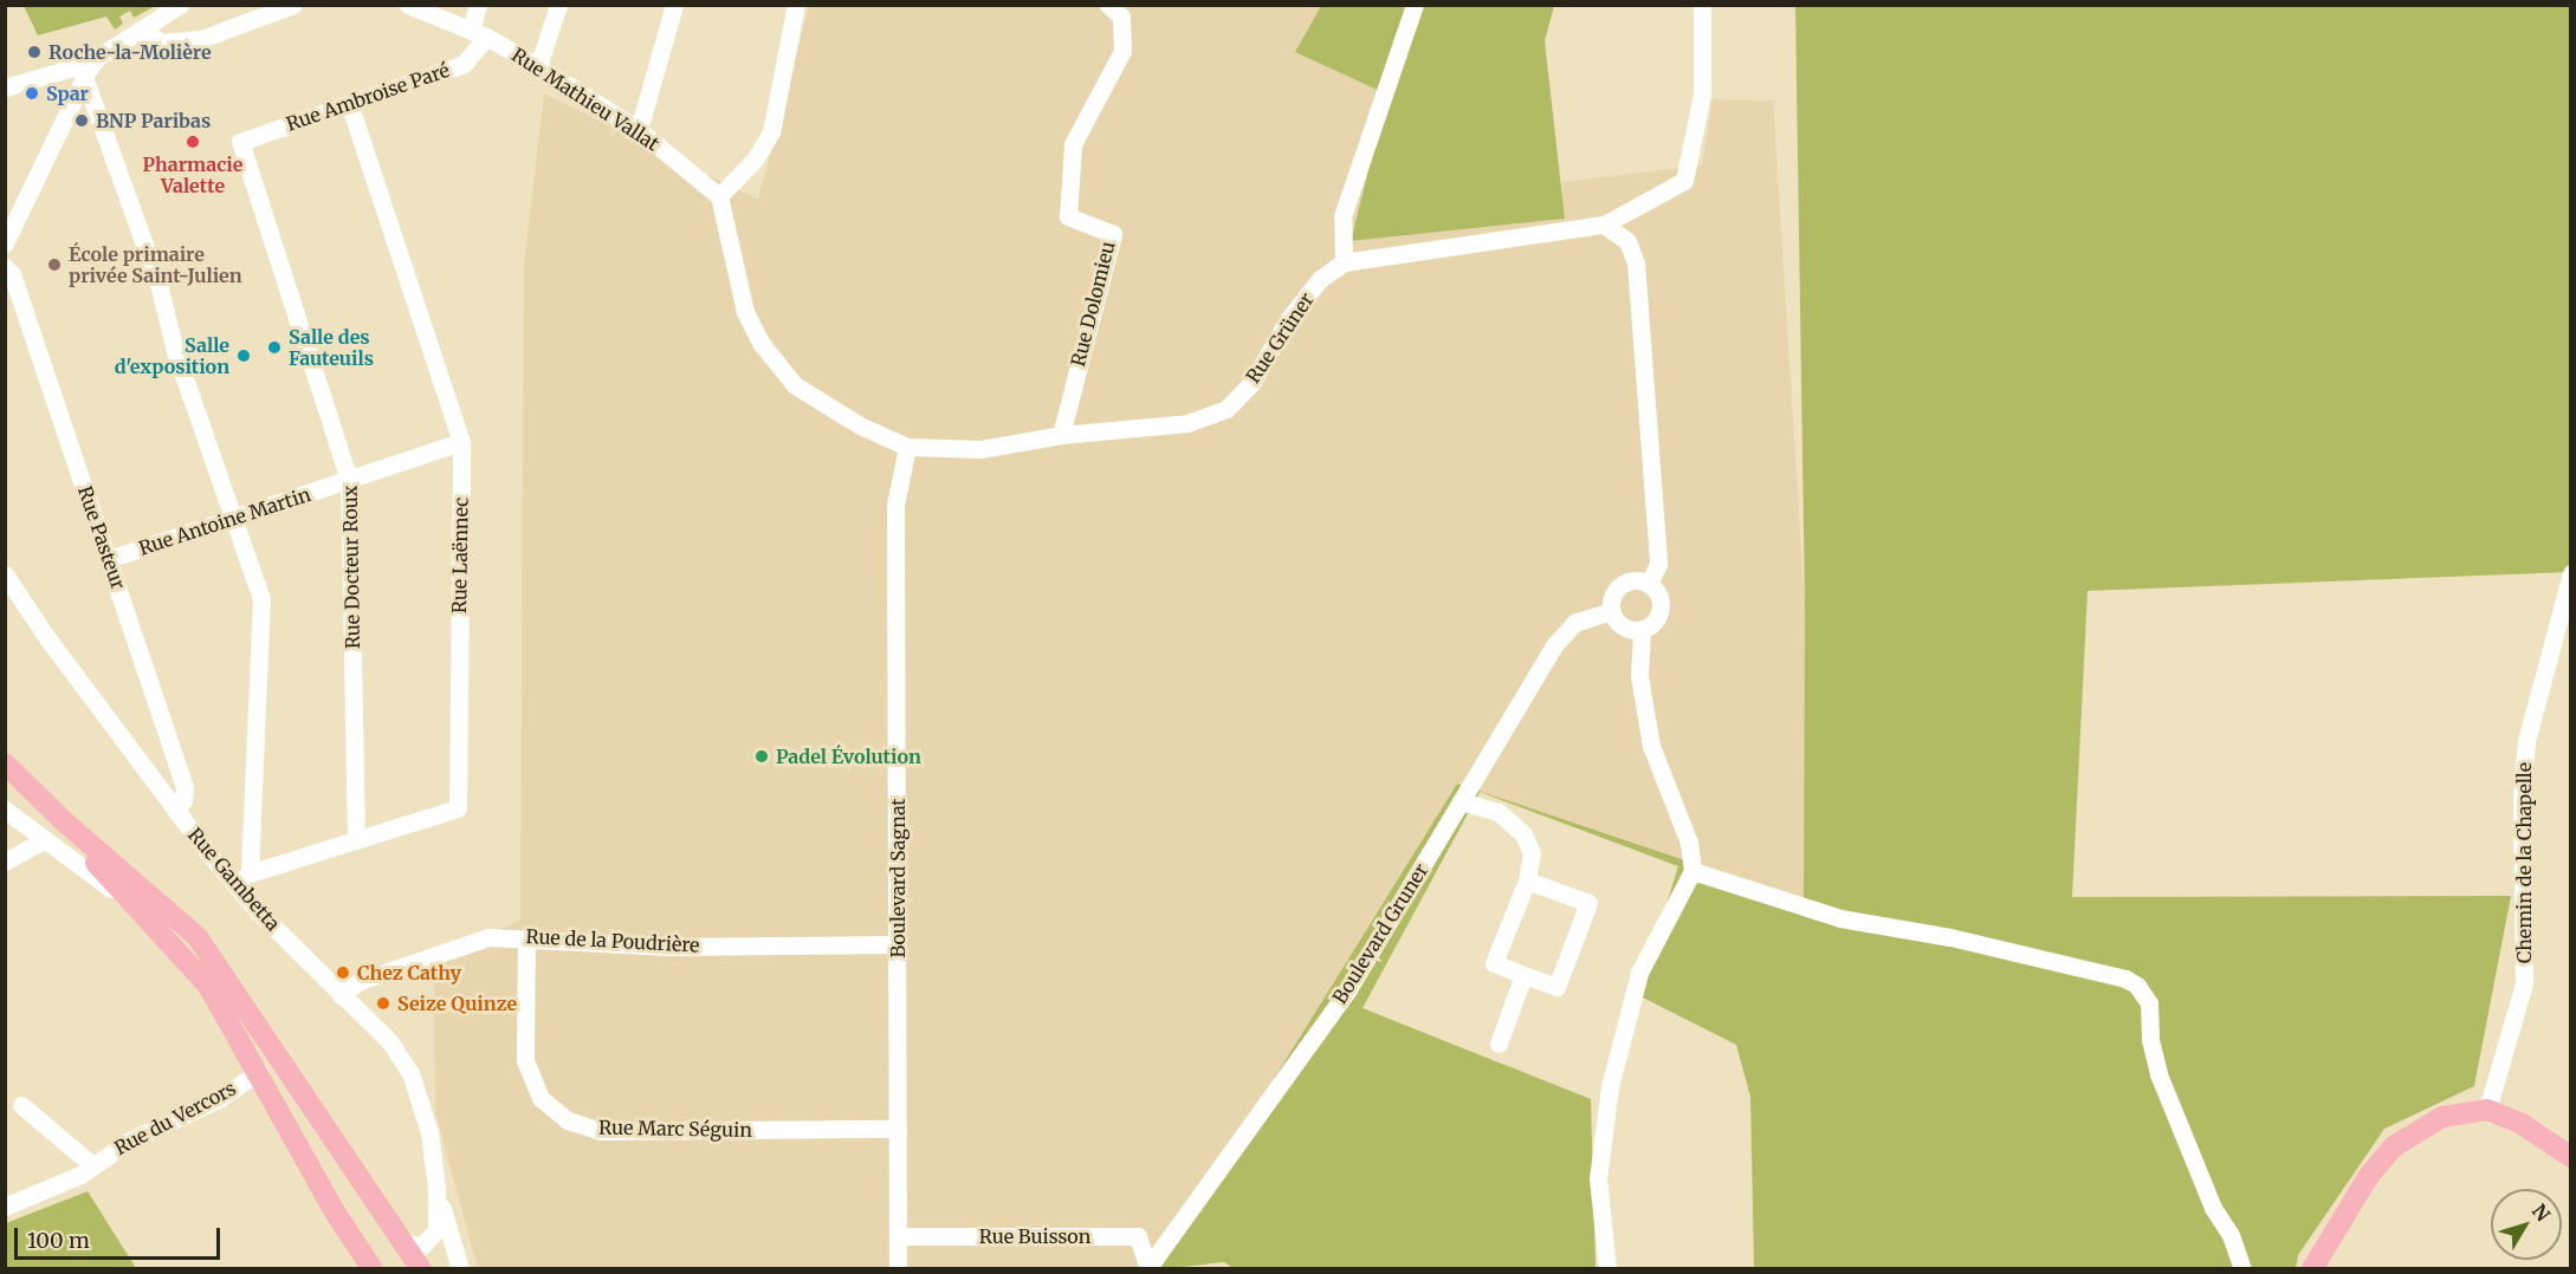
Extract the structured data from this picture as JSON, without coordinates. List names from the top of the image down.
{
  "streets": {
    "street": [
      "Rue Ambroise Paré",
      "Rue Mathieu Vallat",
      "Rue Dolomieu",
      "Rue Grüner",
      "Rue Antoine Martin",
      "Rue Pasteur",
      "Rue Laënnec",
      "Rue Docteur Roux",
      "Chemin de la Chapelle",
      "Boulevard Sagnat",
      "Rue Gambetta",
      "Boulevard Gruner",
      "Rue de la Poudrière",
      "Rue du Vercors",
      "Rue Marc Séguin",
      "Rue Buisson"
    ]
  },
  "crossings": [
    ["Rue Ambroise Paré", "Rue Mathieu Vallat"],
    ["Rue Ambroise Paré", "Rue Laënnec"],
    ["Rue Ambroise Paré", "Rue Docteur Roux"],
    ["Rue Dolomieu", "Rue Grüner"],
    ["Rue Grüner", "Boulevard Sagnat"],
    ["Rue Antoine Martin", "Rue Pasteur"],
    ["Rue Antoine Martin", "Rue Laënnec"],
    ["Rue Antoine Martin", "Rue Docteur Roux"],
    ["Rue Pasteur", "Rue Gambetta"],
    ["Rue Laënnec", "Rue Docteur Roux"],
    ["Boulevard Sagnat", "Rue de la Poudrière"],
    ["Boulevard Sagnat", "Rue Marc Séguin"],
    ["Boulevard Sagnat", "Rue Buisson"],
    ["Rue Gambetta", "Rue de la Poudrière"],
    ["Boulevard Gruner", "Rue Buisson"],
    ["Rue de la Poudrière", "Rue Marc Séguin"]
  ],
  "places": [
    "Roche-la-Molière",
    "Spar",
    "BNP Paribas",
    "Pharmacie Valette",
    "École primaire privée Saint-Julien",
    "Salle des Fauteuils",
    "Salle d'exposition",
    "Padel Évolution",
    "Chez Cathy",
    "Seize Quinze"
  ],
  "scale_bar": "100 m",
  "north": "top right"
}
